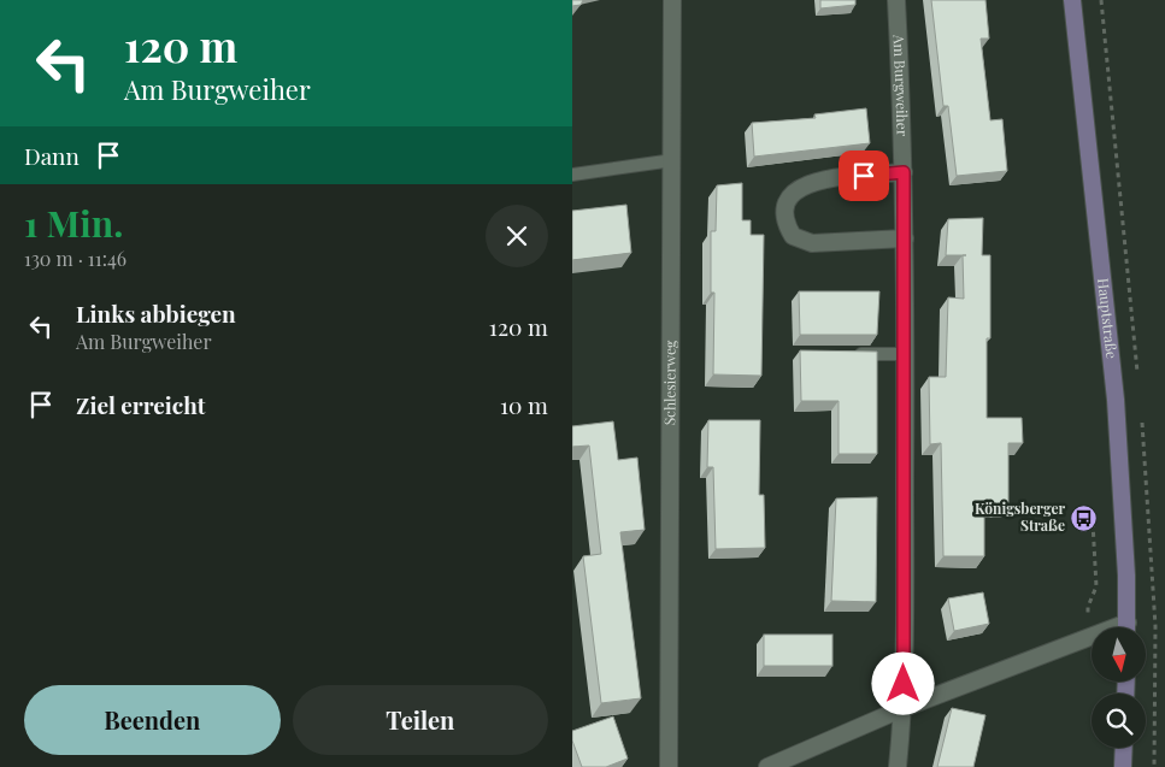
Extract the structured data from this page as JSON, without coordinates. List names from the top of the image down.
{
  "streets": {
    "main road": ["Hauptstraße"],
    "street": ["Am Burgweiher", "Schlesierweg"]
  },
  "places": {
    "bus stop": ["Königsberger Straße"]
  },
  "north": "bottom",
  "page": {
    "turn": ["120 m", "Am Burgweiher"],
    "then": "Dann",
    "heading": ["1 Min.", "130 m · 11:46"],
    "list": [
      {
        "name": "Links abbiegen",
        "note": "Am Burgweiher",
        "value": "120 m"
      },
      {
        "name": "Ziel erreicht",
        "value": "10 m"
      }
    ],
    "buttons": ["Beenden", "Teilen"]
  }
}
